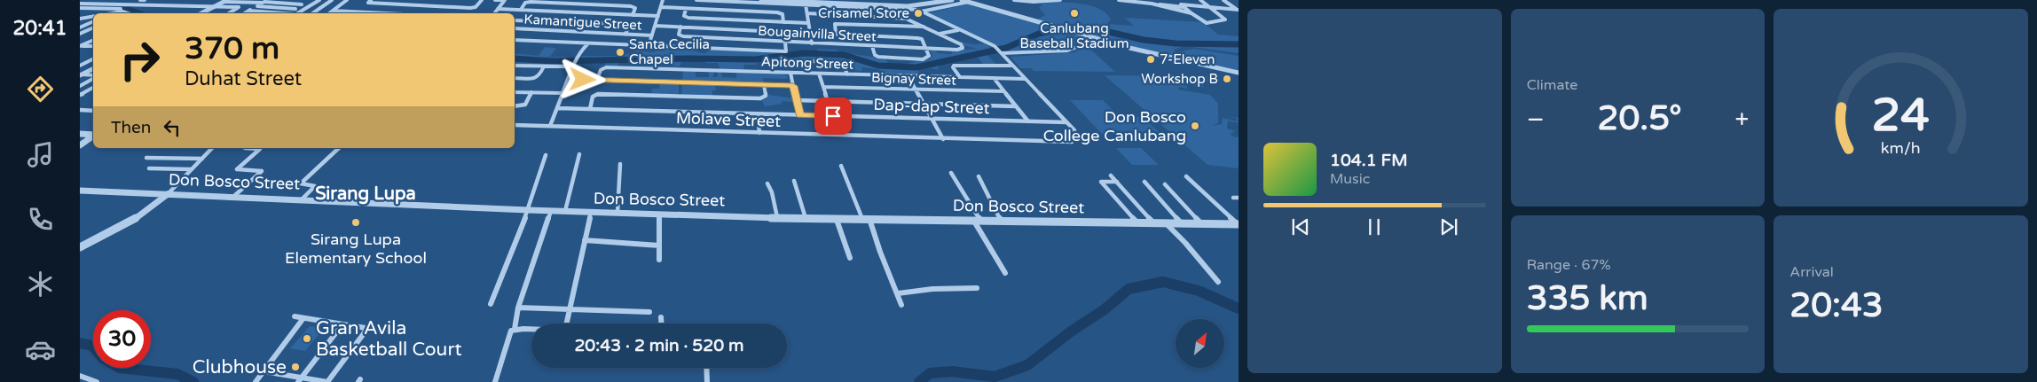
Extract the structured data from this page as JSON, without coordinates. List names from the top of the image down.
{
  "streets": {
    "street": [
      "Kamantigue Street",
      "Bougainvilla Street",
      "Apitong Street",
      "Bignay Street",
      "Dap-dap Street",
      "Molave Street",
      "Don Bosco Street"
    ]
  },
  "crossings": [
    ["Dap-dap Street", "Molave Street"]
  ],
  "districts": ["Sirang Lupa"],
  "places": [
    "Crisamel Store",
    "Canlubang Baseball Stadium",
    "Santa Cecilia Chapel",
    "7-Eleven",
    "Workshop B",
    "Don Bosco College Canlubang",
    "Sirang Lupa Elementary School",
    "Gran Avila Basketball Court",
    "Clubhouse"
  ],
  "north": "top right",
  "page": {
    "tabs": "20:41",
    "tile": [
      "Climate",
      ["Range · 67%", "335 km"],
      ["Arrival", "20:43"]
    ],
    "turn": ["370 m", "Duhat Street"],
    "heat": ["−", "20.5°", "+"],
    "then": "Then",
    "song": ["104.1 FM", "Music"],
    "limit": "30",
    "trip": "20:43 · 2 min · 520 m",
    "gauge": ["24", "km/h"]
  }
}
